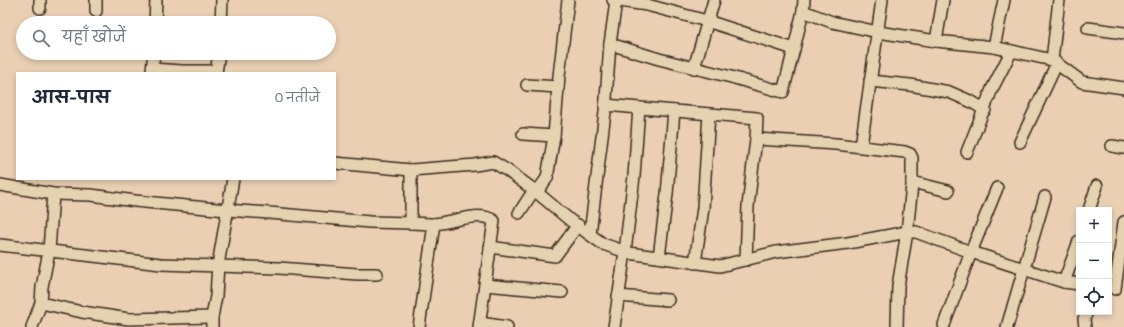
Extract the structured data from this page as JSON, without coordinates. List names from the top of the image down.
{
  "page": {
    "search": "यहाँ खोजें",
    "heading": ["आस-पास", "0 नतीजे"],
    "map_buttons": ["+", "−"]
  }
}
